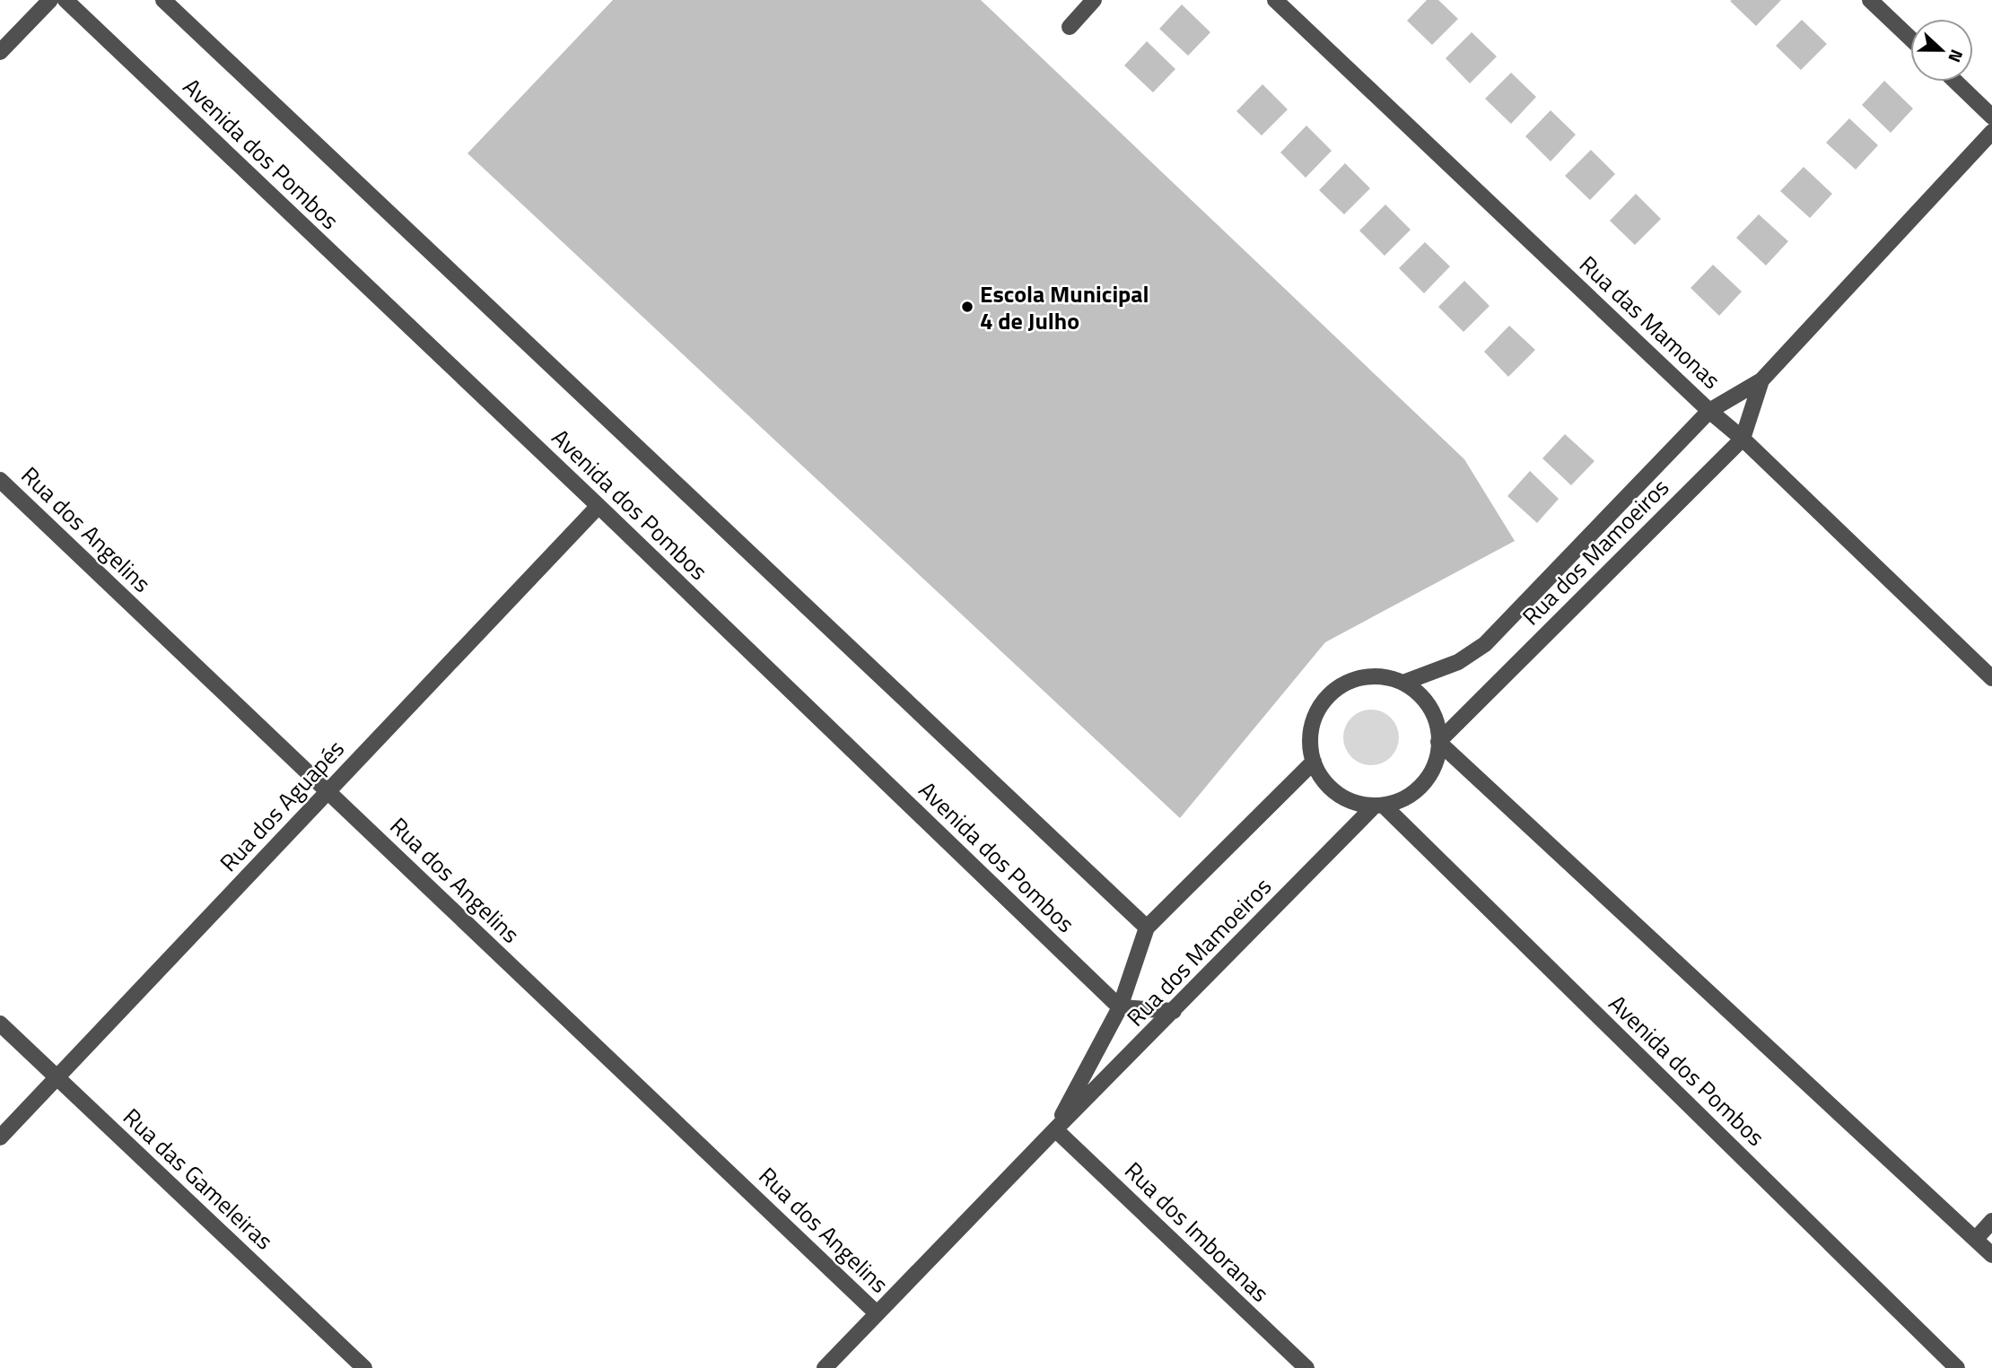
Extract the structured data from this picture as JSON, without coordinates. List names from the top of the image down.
{
  "streets": {
    "street": [
      "Avenida dos Pombos",
      "Rua das Mamonas",
      "Rua dos Angelins",
      "Rua dos Mamoeiros",
      "Rua dos Aguapés",
      "Rua das Gameleiras",
      "Rua dos Imboranas"
    ]
  },
  "crossings": [
    ["Avenida dos Pombos", "Rua dos Mamoeiros"],
    ["Avenida dos Pombos", "Rua dos Aguapés"],
    ["Rua das Mamonas", "Rua dos Mamoeiros"],
    ["Rua dos Angelins", "Rua dos Mamoeiros"],
    ["Rua dos Angelins", "Rua dos Aguapés"],
    ["Rua dos Mamoeiros", "Rua dos Imboranas"],
    ["Rua dos Aguapés", "Rua das Gameleiras"]
  ],
  "places": ["Escola Municipal 4 de Julho"],
  "north": "right"
}
